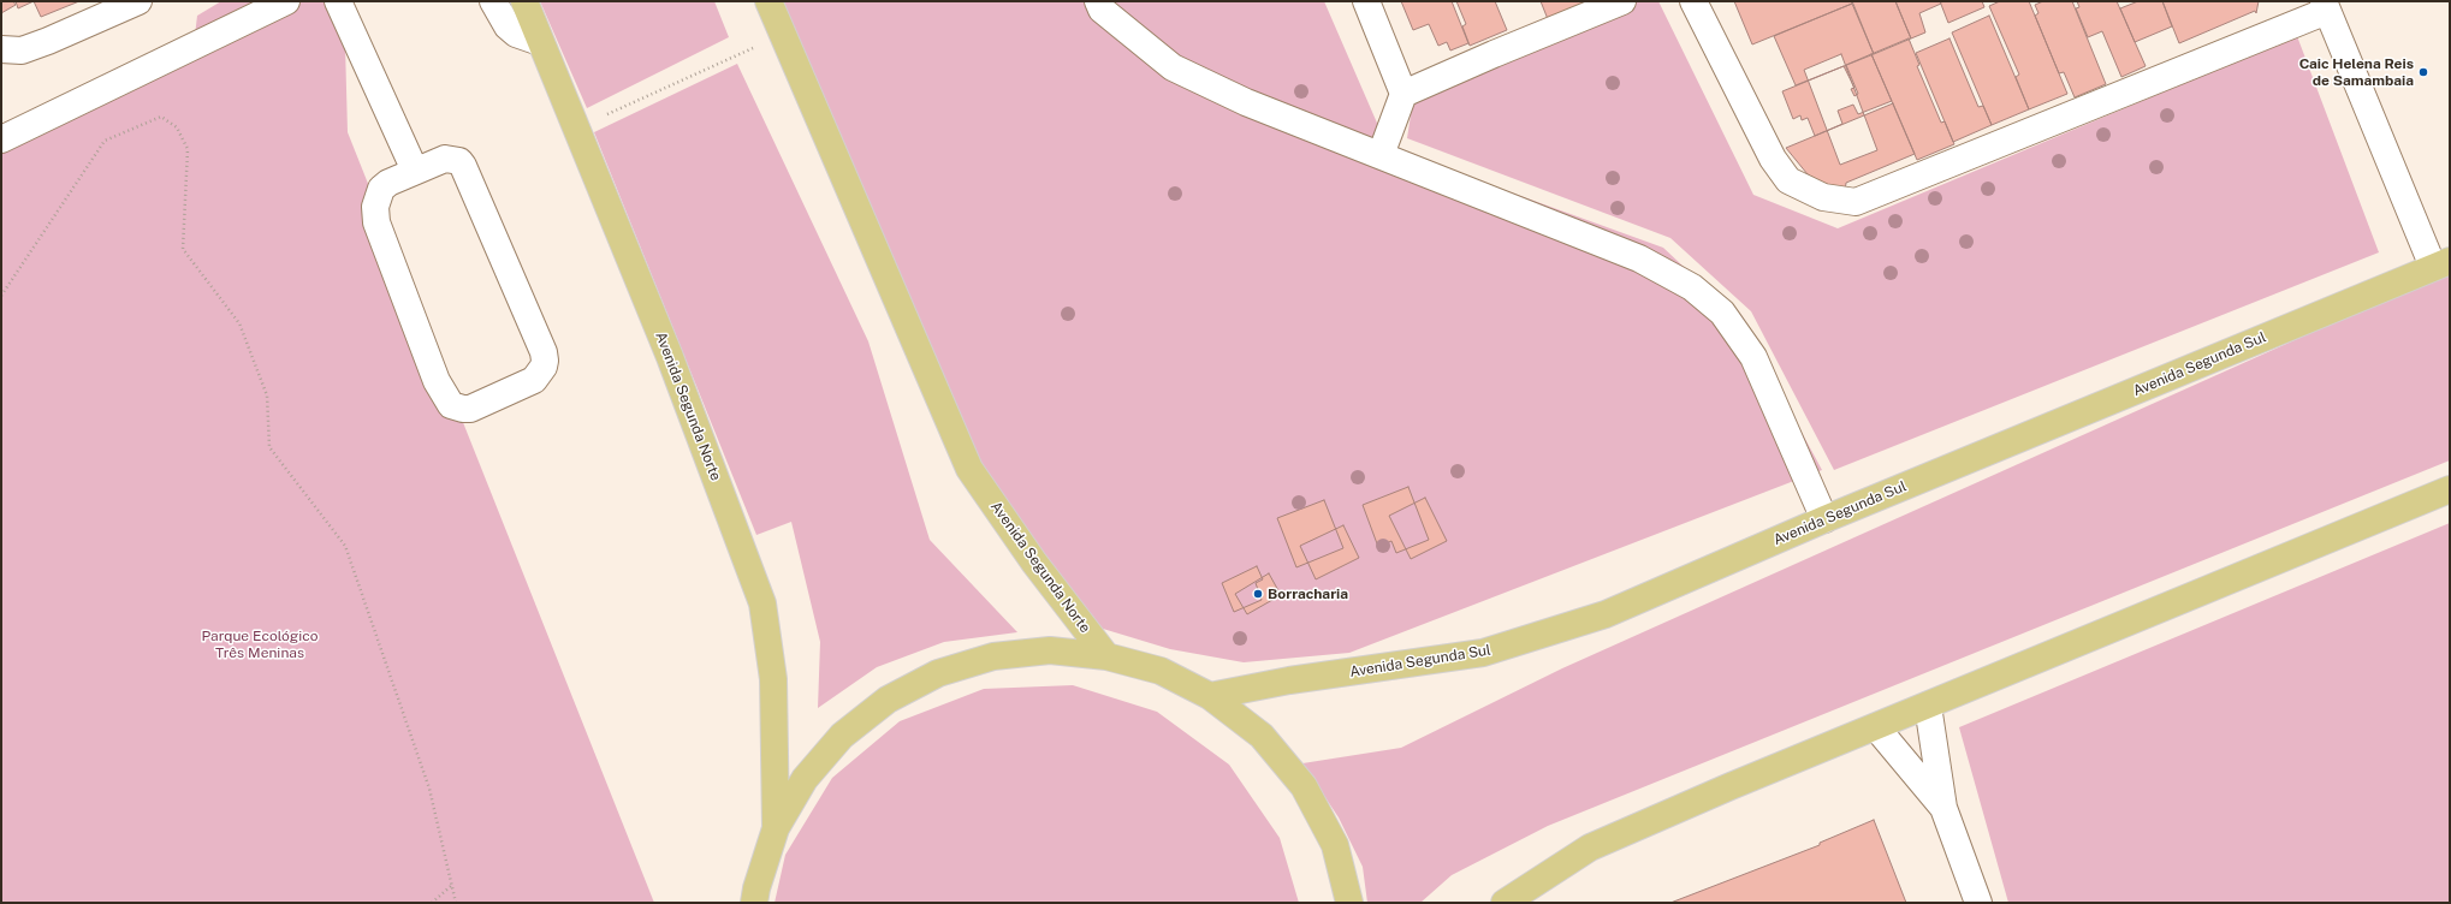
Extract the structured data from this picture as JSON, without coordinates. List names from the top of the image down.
{
  "streets": {
    "main road": ["Avenida Segunda Sul", "Avenida Segunda Norte"]
  },
  "parks": ["Parque Ecológico Três Meninas"],
  "places": ["Caic Helena Reis de Samambaia", "Borracharia"]
}
